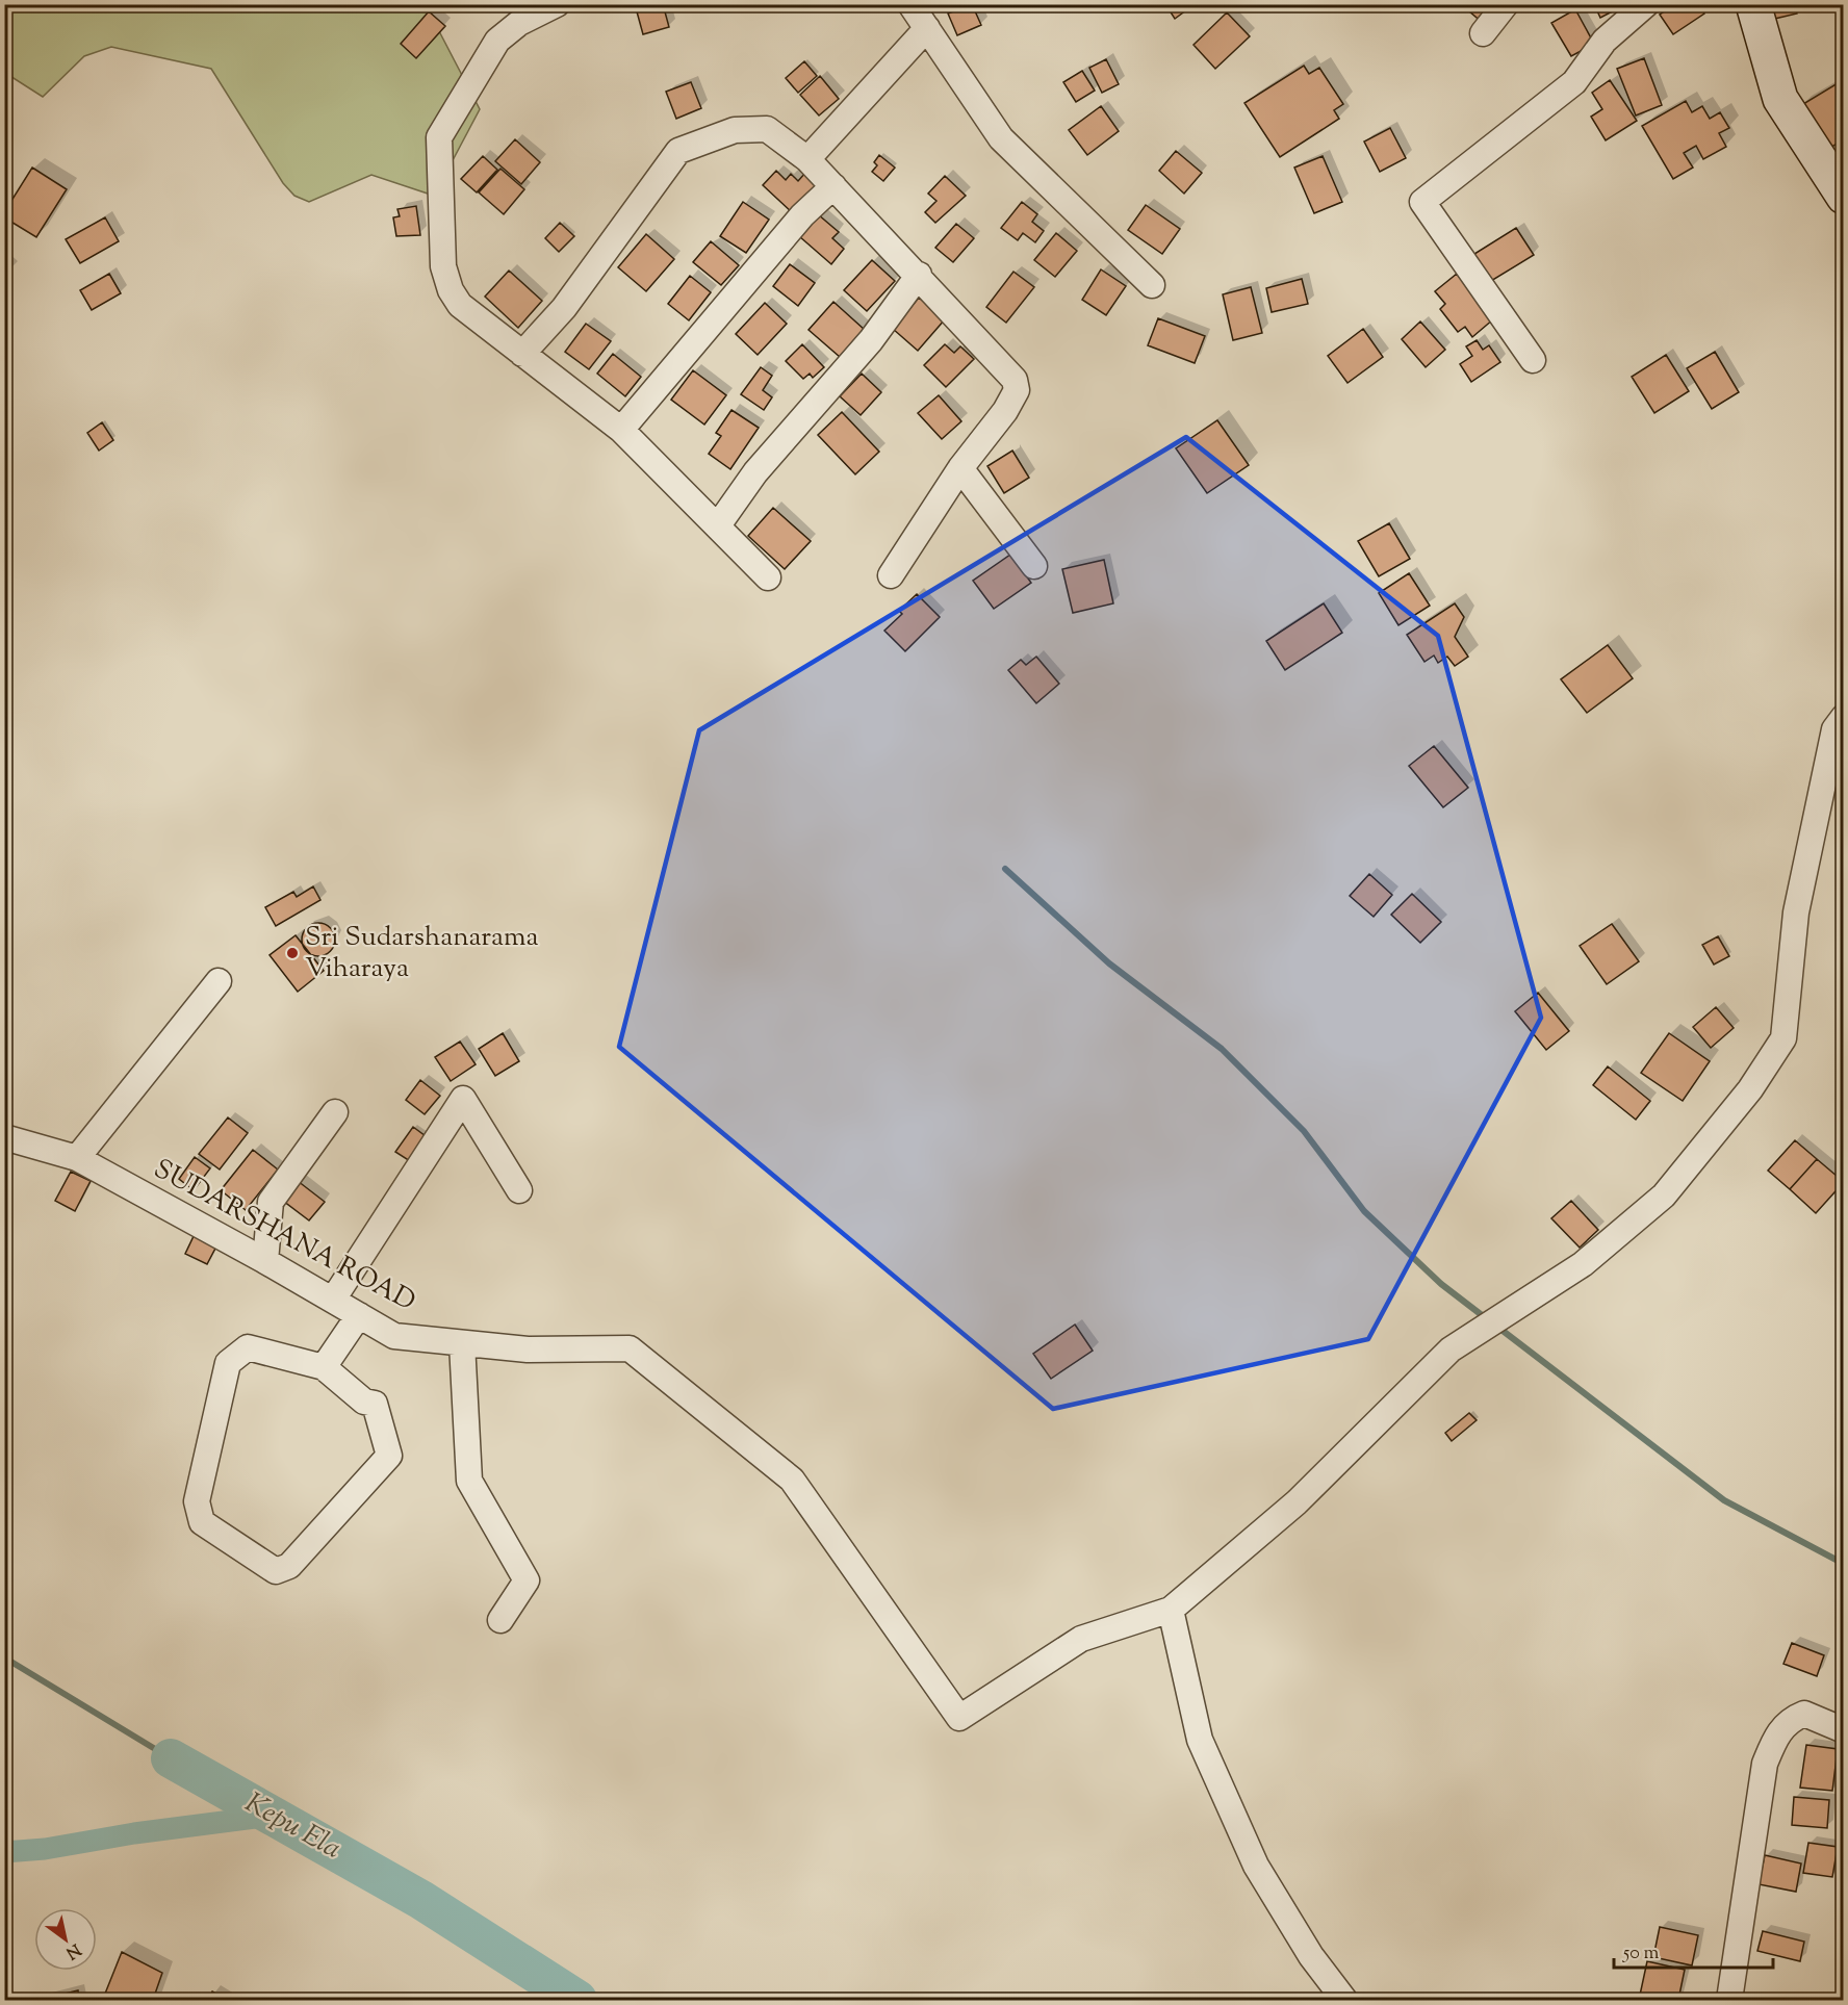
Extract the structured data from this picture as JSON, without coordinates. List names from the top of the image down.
{
  "streets": {
    "street": ["SUDARSHANA ROAD"]
  },
  "water": ["Kepu Ela"],
  "places": ["Sri Sudarshanarama Viharaya"],
  "scale_bar": "50 m",
  "north": "bottom right"
}
